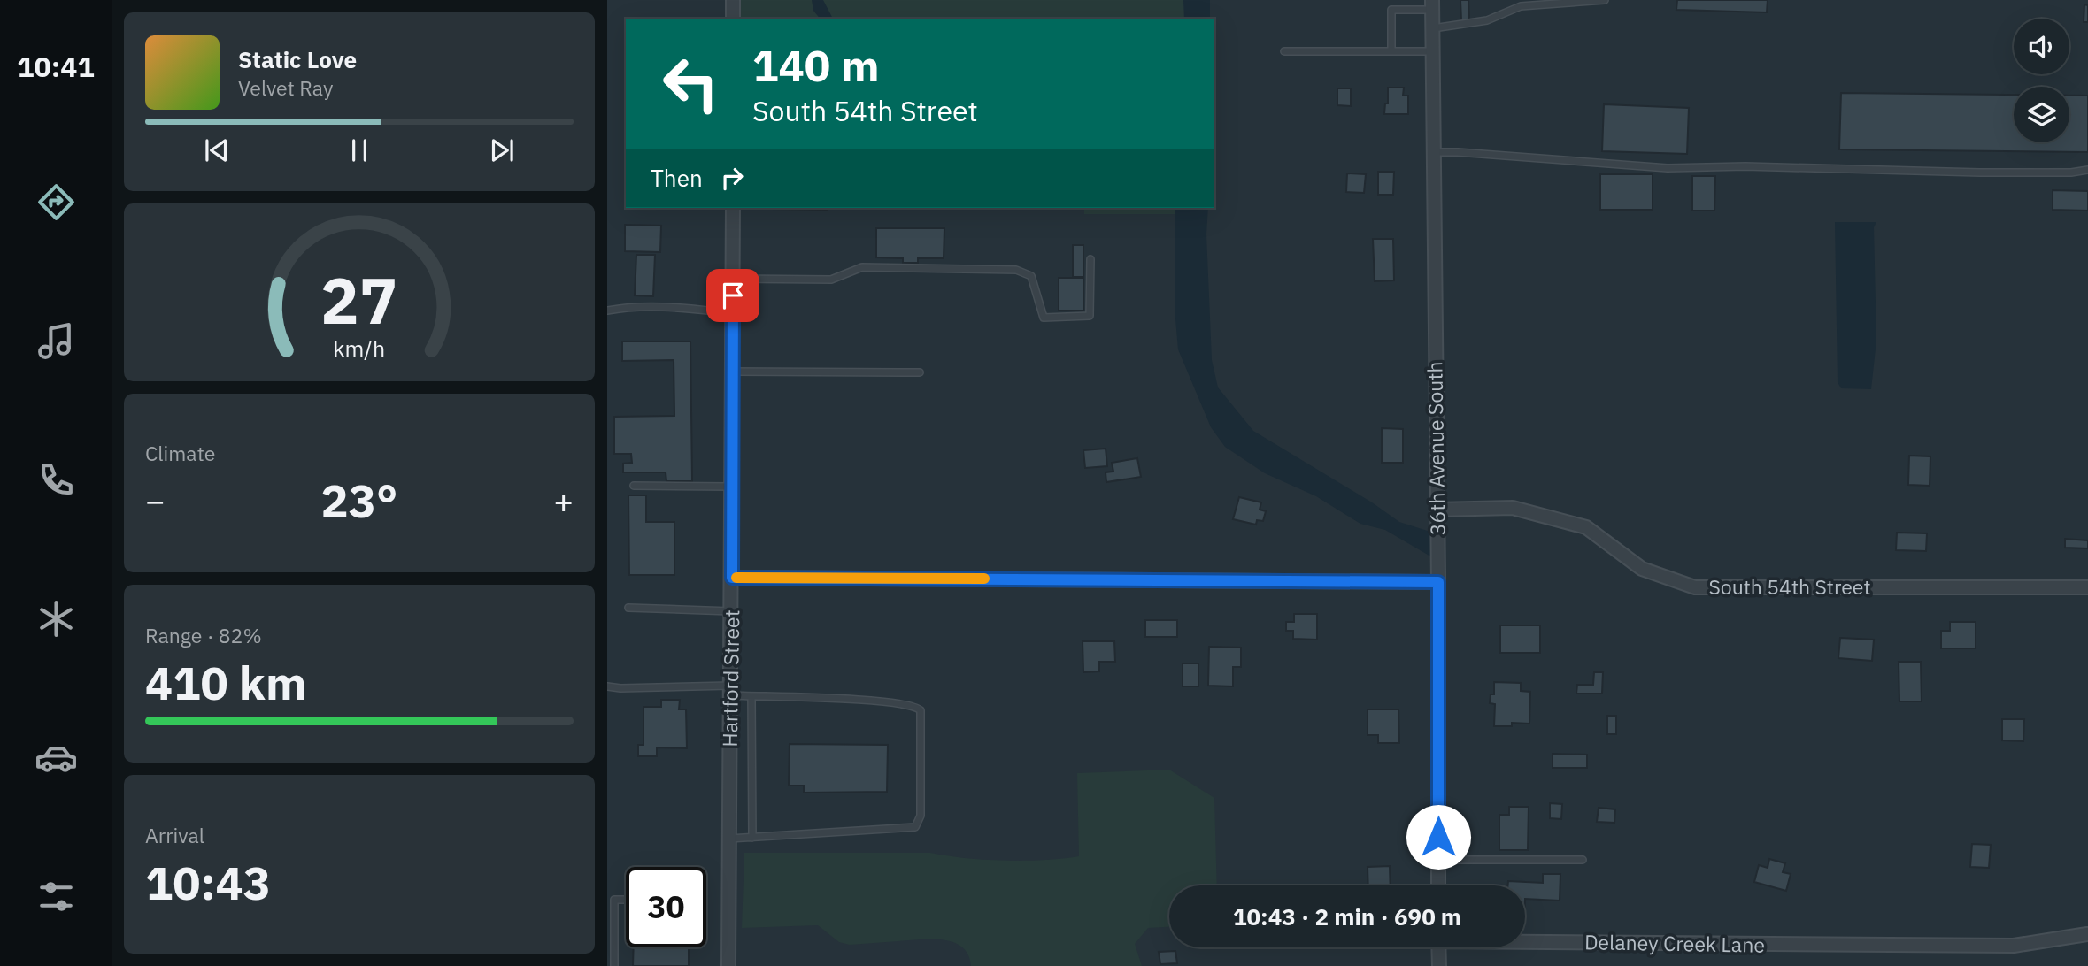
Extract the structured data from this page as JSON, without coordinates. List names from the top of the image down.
{
  "streets": {
    "street": [
      "36th Avenue South",
      "South 54th Street",
      "Hartford Street",
      "Delaney Creek Lane"
    ]
  },
  "crossings": [
    ["36th Avenue South", "South 54th Street"]
  ],
  "page": {
    "tabs": "10:41",
    "turn": ["140 m", "South 54th Street"],
    "song": ["Static Love", "Velvet Ray"],
    "then": "Then",
    "tile": [
      "Climate",
      ["Range · 82%", "410 km"],
      ["Arrival", "10:43"]
    ],
    "heat": ["−", "23°", "+"],
    "limit": "30",
    "trip": "10:43 · 2 min · 690 m",
    "gauge": ["27", "km/h"]
  }
}
